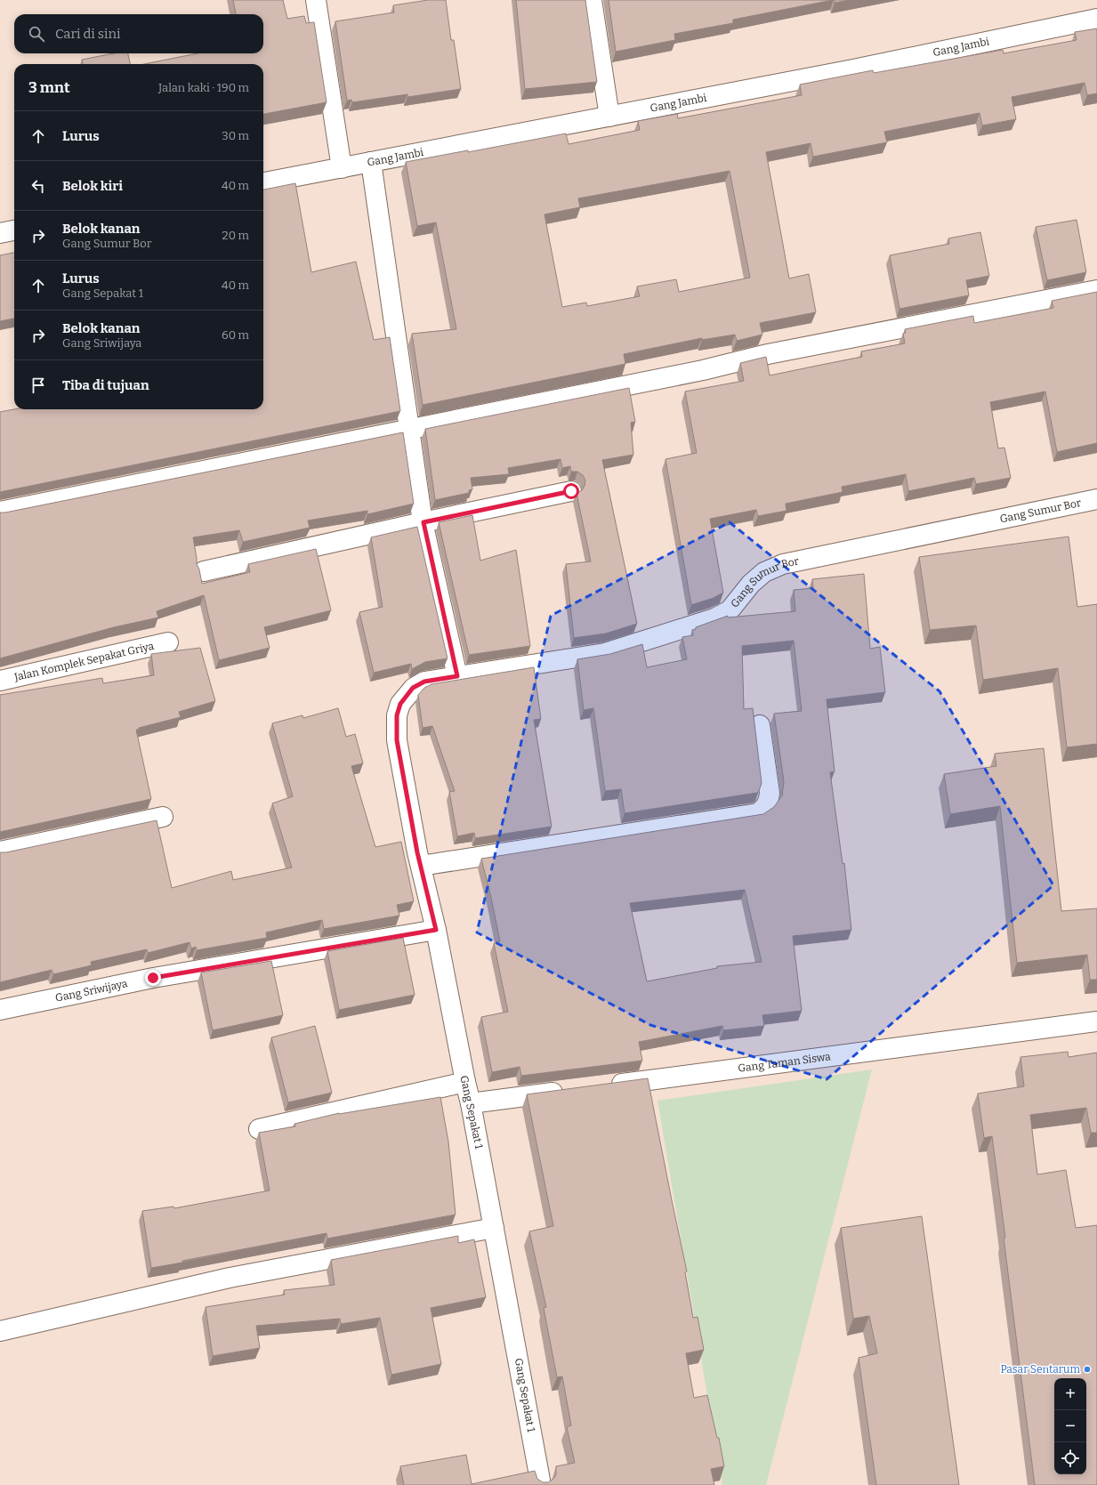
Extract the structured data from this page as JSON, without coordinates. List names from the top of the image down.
{
  "streets": {
    "street": [
      "Gang Jambi",
      "Gang Sumur Bor",
      "Jalan Komplek Sepakat Griya",
      "Gang Sriwijaya",
      "Gang Taman Siswa",
      "Gang Sepakat 1"
    ]
  },
  "crossings": [
    ["Gang Sumur Bor", "Gang Sepakat 1"],
    ["Gang Sriwijaya", "Gang Sepakat 1"]
  ],
  "places": ["Pasar Sentarum"],
  "page": {
    "search": "Cari di sini",
    "heading": ["3 mnt", "Jalan kaki · 190 m"],
    "list": [
      ["Lurus", "30 m"],
      ["Belok kiri", "40 m"],
      ["Belok kanan", "Gang Sumur Bor", "20 m"],
      ["Lurus", "Gang Sepakat 1", "40 m"],
      ["Belok kanan", "Gang Sriwijaya", "60 m"],
      "Tiba di tujuan"
    ],
    "map_buttons": ["+", "−"]
  }
}
